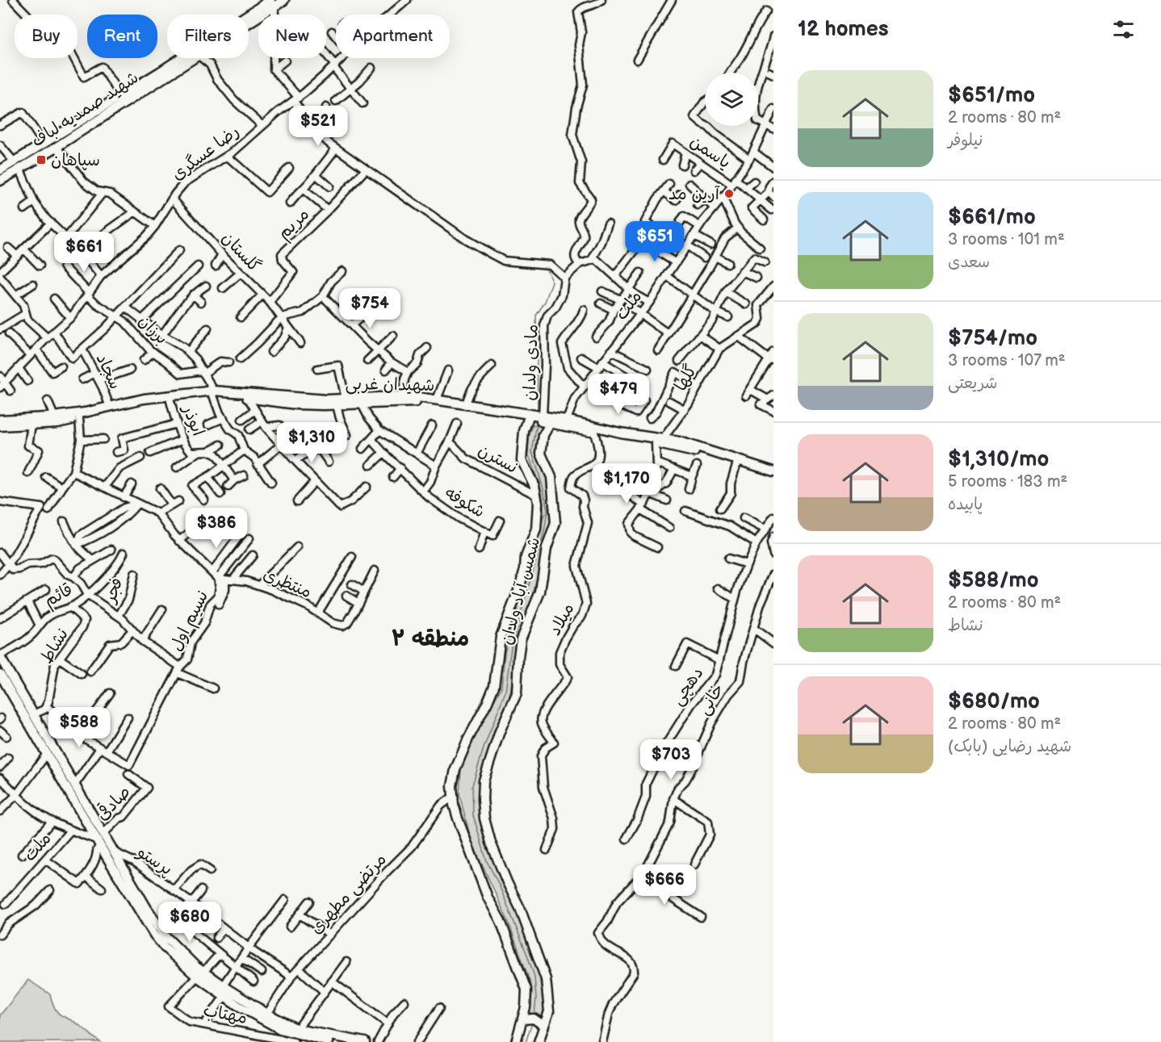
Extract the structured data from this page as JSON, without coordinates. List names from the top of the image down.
{
  "streets": {
    "main road": ["شهید صمدیه لباف", "شهیدان غربی", "شمس آباد ولدان"],
    "street": [
      "یاسمن",
      "رضا عسگری",
      "مریم",
      "گلستان",
      "ملت",
      "برزان",
      "مادی ولدان",
      "سجاد",
      "گلها",
      "ابوذر",
      "نسترن",
      "شکوفه",
      "منتظری",
      "فجر",
      "قائم",
      "میلاد",
      "نسیم اول",
      "نشاط",
      "دهچی",
      "خانی",
      "صادقی",
      "پرستو",
      "مرتضی مطهری",
      "مهتاب"
    ]
  },
  "crossings": [
    ["یاسمن", "ملت"],
    ["رضا عسگری", "گلستان"],
    ["رضا عسگری", "برزان"],
    ["مریم", "گلستان"],
    ["ملت", "شهیدان غربی"],
    ["مادی ولدان", "شهیدان غربی"],
    ["سجاد", "شهیدان غربی"],
    ["گلها", "شهیدان غربی"],
    ["شهیدان غربی", "ابوذر"],
    ["شهیدان غربی", "شمس آباد ولدان"],
    ["شهیدان غربی", "میلاد"],
    ["نسترن", "شکوفه"],
    ["منتظری", "نسیم اول"],
    ["قائم", "نشاط"],
    ["پرستو", "مرتضی مطهری"]
  ],
  "districts": ["منطقه ۲"],
  "places": {
    "transit": ["سپاهان"],
    "other": ["آرین مد"]
  },
  "page": {
    "heading": "12 homes",
    "chip": [
      "Buy",
      "Rent",
      "Filters",
      "New",
      "Apartment"
    ],
    "list": [
      {
        "name": "$651/mo",
        "note": "2 rooms · 80 m² · نیلوفر"
      },
      {
        "name": "$661/mo",
        "note": "3 rooms · 101 m² · سعدی"
      },
      {
        "name": "$754/mo",
        "note": "3 rooms · 107 m² · شریعتی"
      },
      {
        "name": "$1,310/mo",
        "note": "5 rooms · 183 m² · پابیده"
      },
      {
        "name": "$588/mo",
        "note": "2 rooms · 80 m² · نشاط"
      },
      {
        "name": "$680/mo",
        "note": "2 rooms · 80 m² · شهید رضایی (بابک)"
      }
    ],
    "price": [
      "$521",
      "$651",
      "$661",
      "$754",
      "$479",
      "$1,310",
      "$1,170",
      "$386",
      "$588",
      "$703",
      "$666",
      "$680"
    ]
  }
}
